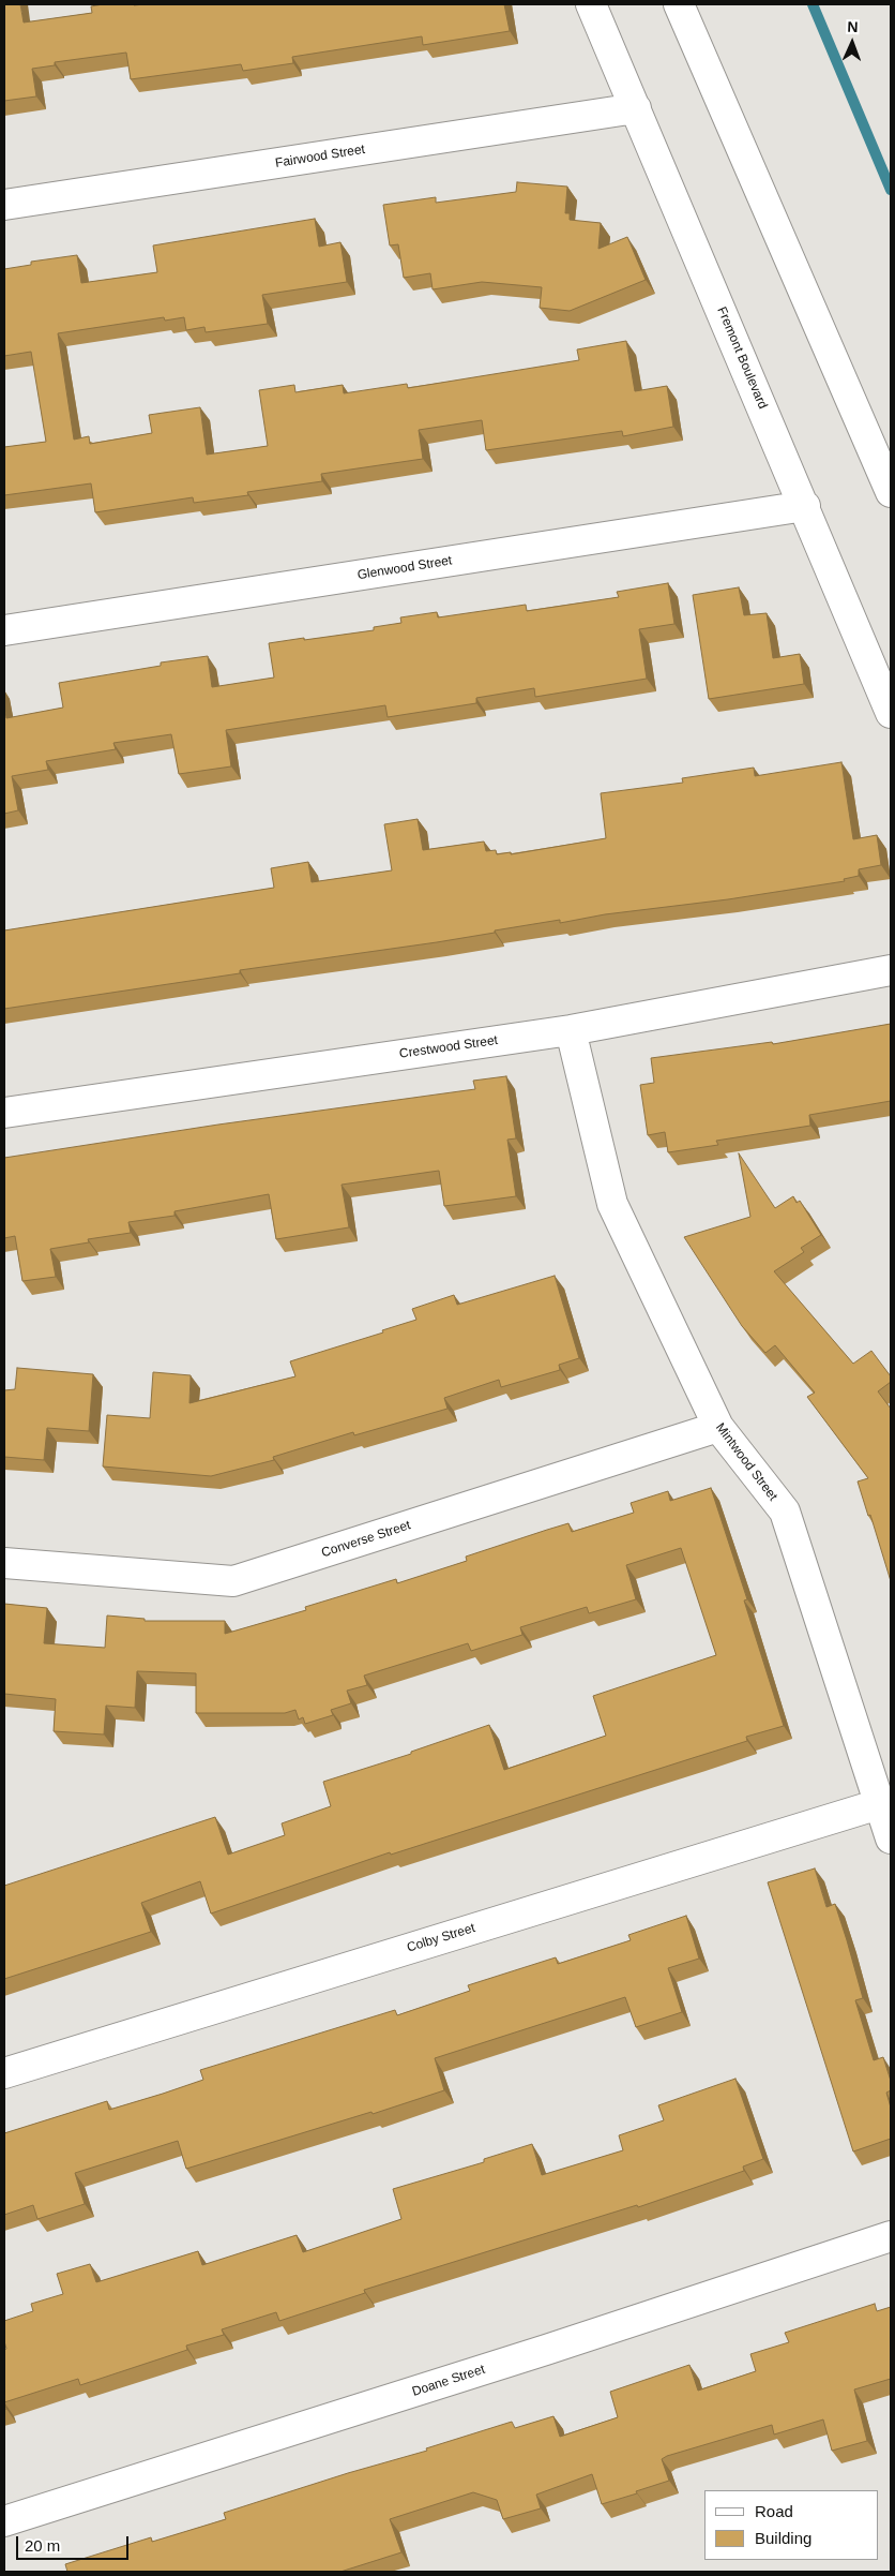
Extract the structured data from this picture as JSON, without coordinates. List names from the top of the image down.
{
  "streets": {
    "street": [
      "Fairwood Street",
      "Fremont Boulevard",
      "Glenwood Street",
      "Crestwood Street",
      "Mintwood Street",
      "Converse Street",
      "Colby Street",
      "Doane Street"
    ]
  },
  "crossings": [
    ["Fairwood Street", "Fremont Boulevard"],
    ["Fremont Boulevard", "Glenwood Street"],
    ["Crestwood Street", "Mintwood Street"],
    ["Mintwood Street", "Converse Street"],
    ["Mintwood Street", "Colby Street"]
  ],
  "legend": ["Road", "Building"],
  "scale_bar": "20 m",
  "north": "top"
}
